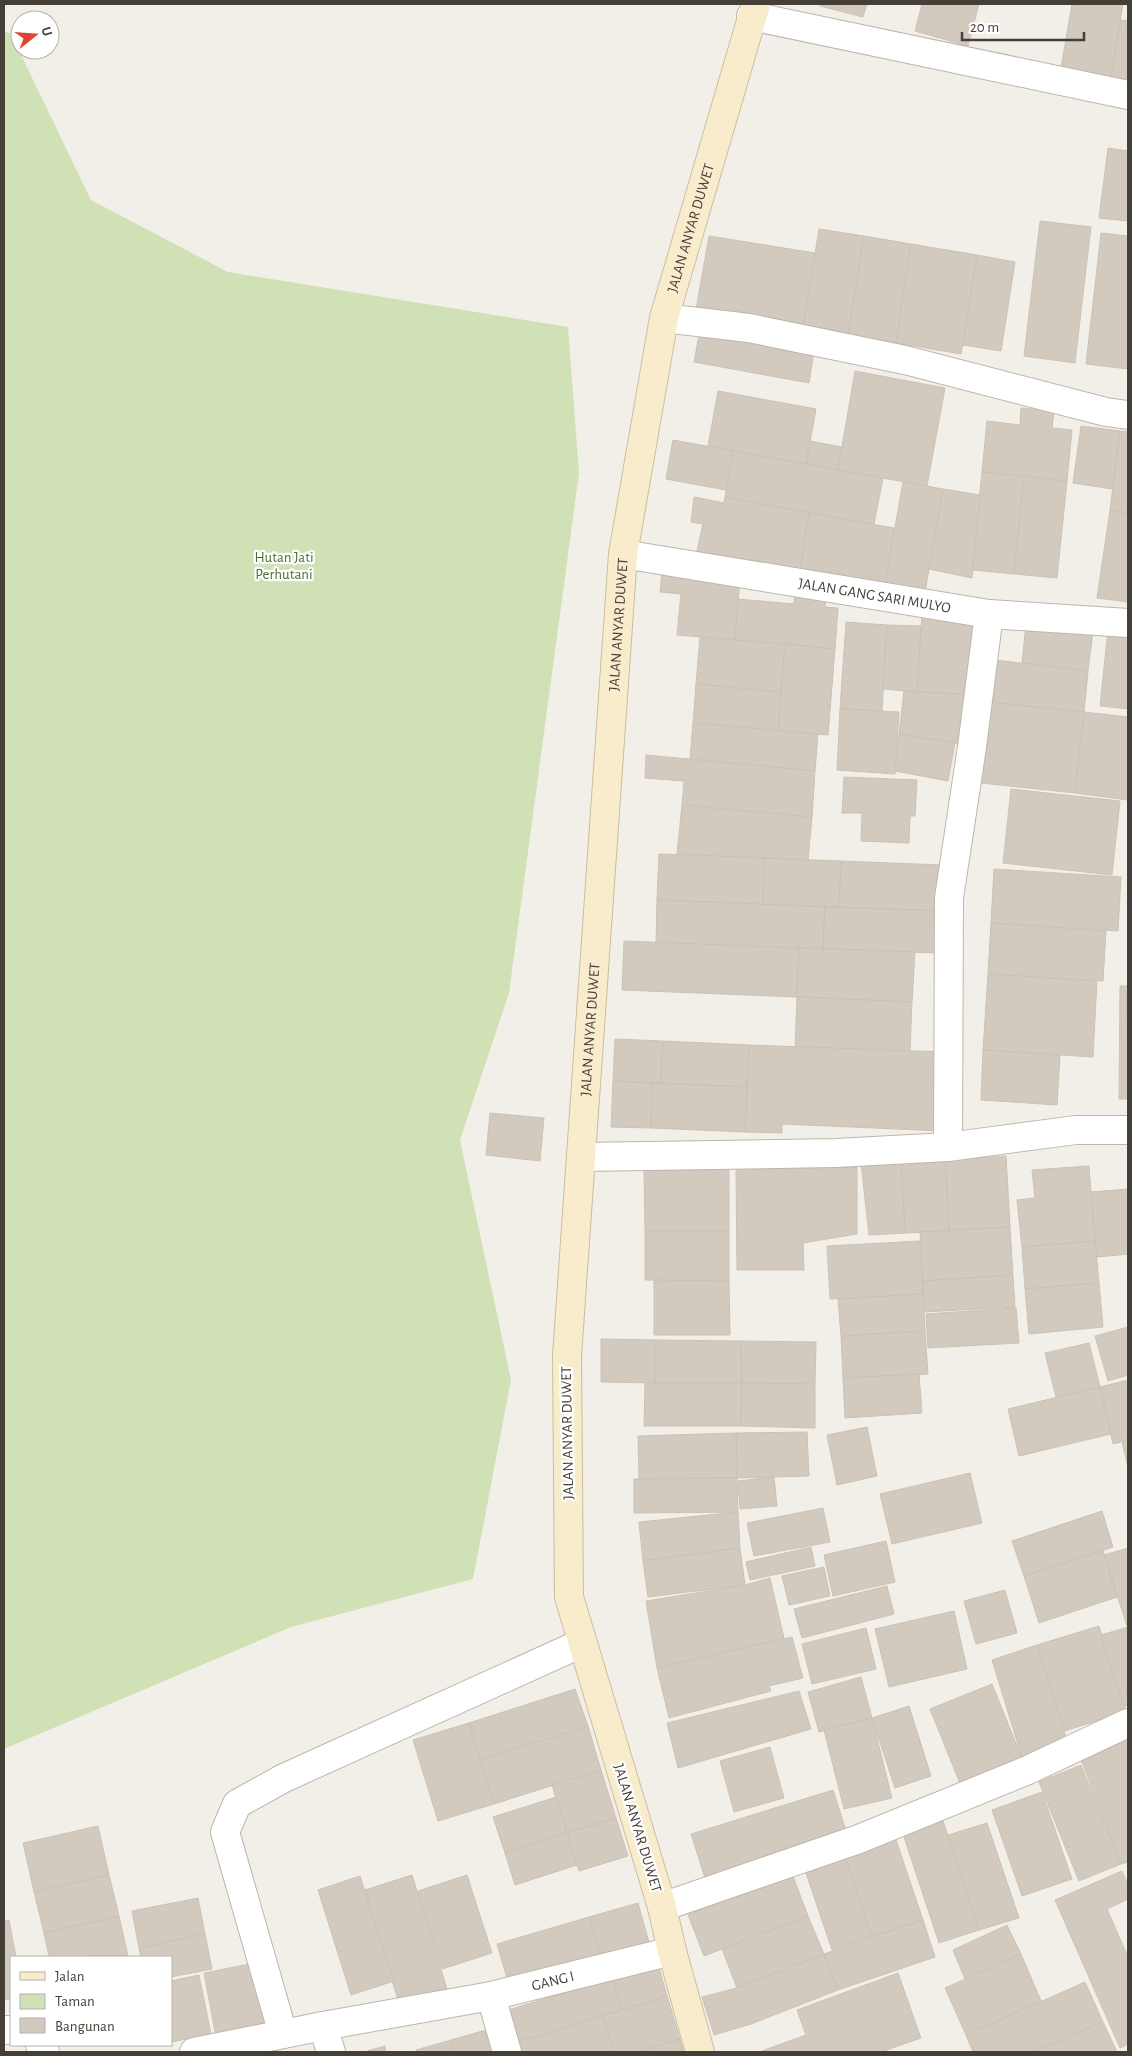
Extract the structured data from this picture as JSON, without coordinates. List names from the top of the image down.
{
  "streets": {
    "street": ["JALAN ANYAR DUWET", "JALAN GANG SARI MULYO", "GANG I"]
  },
  "crossings": [
    ["JALAN ANYAR DUWET", "JALAN GANG SARI MULYO"],
    ["JALAN ANYAR DUWET", "GANG I"]
  ],
  "parks": ["Hutan Jati Perhutani"],
  "legend": ["Jalan", "Taman", "Bangunan"],
  "scale_bar": "20 m",
  "north": "right"
}
